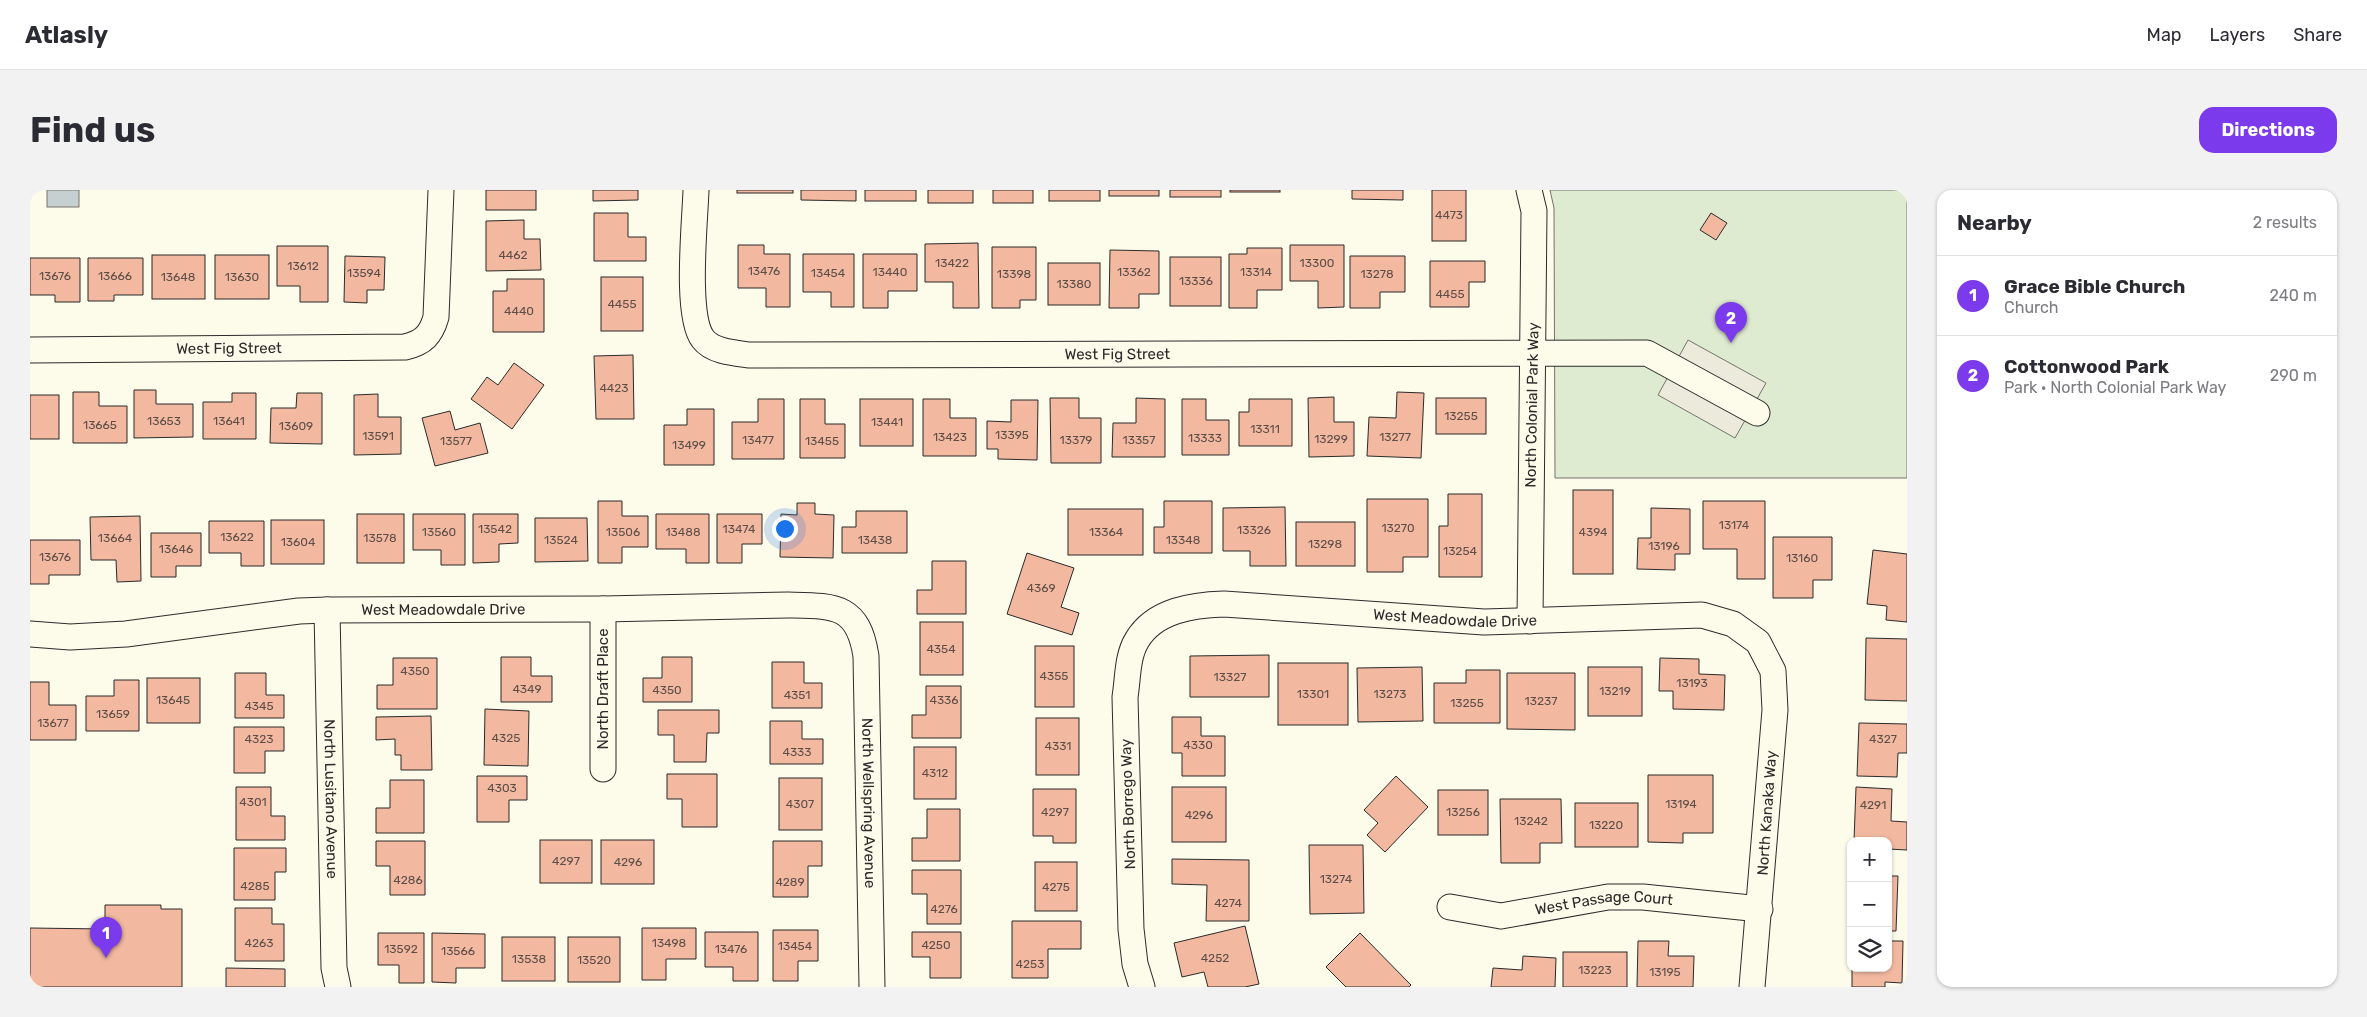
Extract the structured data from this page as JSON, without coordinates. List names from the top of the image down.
{
  "streets": {
    "street": [
      "West Fig Street",
      "North Colonial Park Way",
      "West Meadowdale Drive",
      "North Draft Place",
      "North Lusitano Avenue",
      "North Wellspring Avenue",
      "North Borrego Way",
      "North Kanaka Way",
      "West Passage Court"
    ]
  },
  "crossings": [
    ["West Fig Street", "North Colonial Park Way"],
    ["North Colonial Park Way", "West Meadowdale Drive"],
    ["West Meadowdale Drive", "North Draft Place"],
    ["West Meadowdale Drive", "North Lusitano Avenue"],
    ["West Meadowdale Drive", "North Wellspring Avenue"],
    ["West Meadowdale Drive", "North Borrego Way"],
    ["West Meadowdale Drive", "North Kanaka Way"],
    ["North Kanaka Way", "West Passage Court"]
  ],
  "house_numbers": [
    "4473",
    "4462",
    "13422",
    "13300",
    "13612",
    "13476",
    "13440",
    "13362",
    "13314",
    "13594",
    "13454",
    "13398",
    "13278",
    "13676",
    "13666",
    "13648",
    "13630",
    "13336",
    "13380",
    "4455",
    "4455",
    "4440",
    "4423",
    "13255",
    "13653",
    "13641",
    "13441",
    "13665",
    "13609",
    "13311",
    "13395",
    "13591",
    "13423",
    "13277",
    "13333",
    "13299",
    "13477",
    "13379",
    "13357",
    "13577",
    "13455",
    "13499",
    "13174",
    "13270",
    "13542",
    "13474",
    "13326",
    "13560",
    "13506",
    "13488",
    "13364",
    "4394",
    "13622",
    "13664",
    "13578",
    "13524",
    "13438",
    "13348",
    "13604",
    "13298",
    "13196",
    "13646",
    "13254",
    "13676",
    "13160",
    "4369",
    "4354",
    "4350",
    "4355",
    "13327",
    "13193",
    "4349",
    "4350",
    "13219",
    "13301",
    "13273",
    "4351",
    "13645",
    "4336",
    "13237",
    "13255",
    "4345",
    "13659",
    "13677",
    "4325",
    "4323",
    "4327",
    "4330",
    "4331",
    "4333",
    "4312",
    "4303",
    "4301",
    "4307",
    "13194",
    "4291",
    "4297",
    "13256",
    "4296",
    "13242",
    "13220",
    "4297",
    "4296",
    "13274",
    "4286",
    "4289",
    "4285",
    "4275",
    "4274",
    "4276",
    "4263",
    "13498",
    "4250",
    "13454",
    "13592",
    "13476",
    "13566",
    "4252",
    "13538",
    "13520",
    "4253",
    "13223",
    "13195"
  ],
  "page": {
    "header": "Atlasly",
    "nav": ["Map", "Layers", "Share"],
    "buttons": "Directions",
    "title": "Find us",
    "heading": ["Nearby", "2 results"],
    "list": [
      {
        "mark": "1",
        "name": "Grace Bible Church",
        "note": "Church",
        "value": "240 m"
      },
      {
        "mark": "2",
        "name": "Cottonwood Park",
        "note": "Park · North Colonial Park Way",
        "value": "290 m"
      }
    ],
    "pins": ["2", "1"],
    "map_buttons": ["+", "−"]
  }
}
